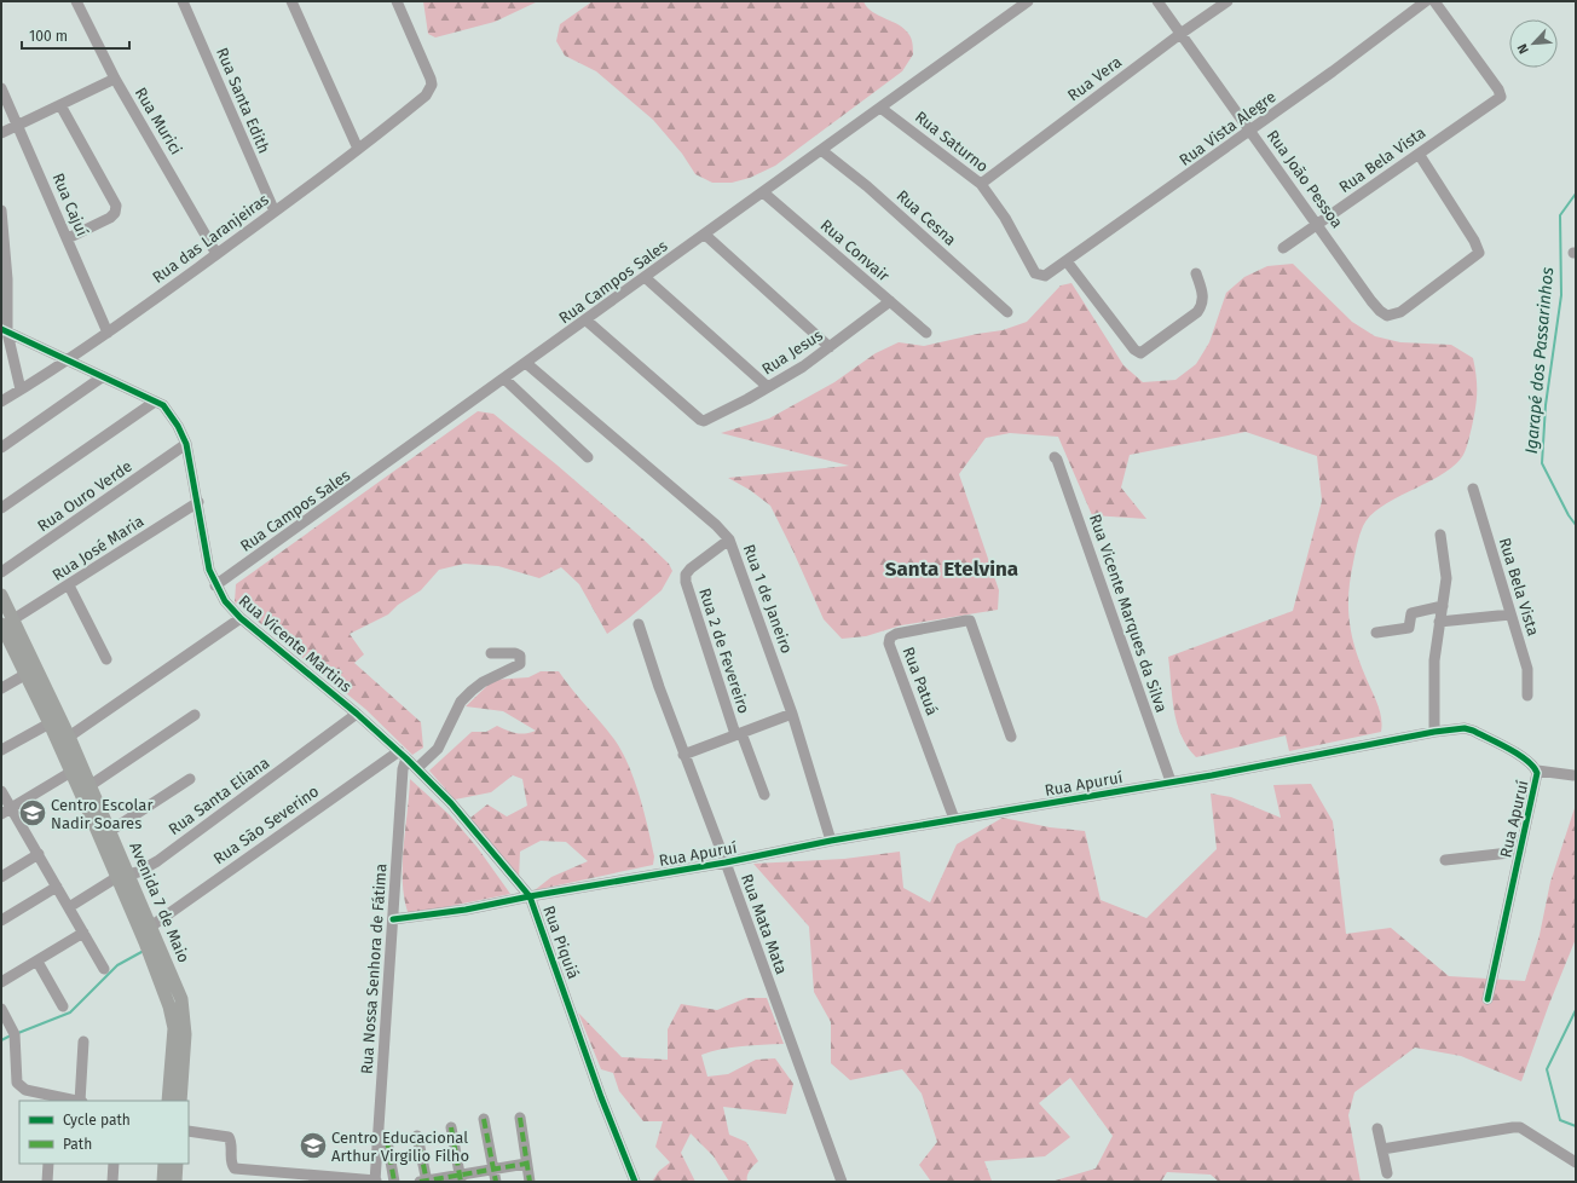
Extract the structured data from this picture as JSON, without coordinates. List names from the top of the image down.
{
  "streets": {
    "main road": ["Avenida 7 de Maio"],
    "street": [
      "Rua Vera",
      "Rua Santa Edith",
      "Rua Murici",
      "Rua Vista Alegre",
      "Rua Saturno",
      "Rua Bela Vista",
      "Rua João Pessoa",
      "Rua Cajuí",
      "Rua Cesna",
      "Rua das Laranjeiras",
      "Rua Convair",
      "Rua Campos Sales",
      "Rua Jesus",
      "Rua Ouro Verde",
      "Rua José Maria",
      "Rua 1 de Janeiro",
      "Rua Vicente Marques da Silva",
      "Rua Vicente Martins",
      "Rua 2 de Fevereiro",
      "Rua Patuá",
      "Rua Apuruí",
      "Rua Santa Eliana",
      "Rua São Severino",
      "Rua Mata Mata",
      "Rua Piquiá",
      "Rua Nossa Senhora de Fátima"
    ]
  },
  "crossings": [
    ["Rua Vera", "Rua Saturno"],
    ["Rua Vera", "Rua João Pessoa"],
    ["Rua Santa Edith", "Rua das Laranjeiras"],
    ["Rua Murici", "Rua das Laranjeiras"],
    ["Rua Vista Alegre", "Rua Saturno"],
    ["Rua Vista Alegre", "Rua João Pessoa"],
    ["Rua Saturno", "Rua Campos Sales"],
    ["Rua Bela Vista", "Rua João Pessoa"],
    ["Rua Cajuí", "Rua das Laranjeiras"],
    ["Rua Cesna", "Rua Campos Sales"],
    ["Rua das Laranjeiras", "Rua Vicente Martins"],
    ["Rua Convair", "Rua Campos Sales"],
    ["Rua Convair", "Rua Jesus"],
    ["Rua Campos Sales", "Rua Jesus"],
    ["Rua Campos Sales", "Rua 1 de Janeiro"],
    ["Rua Campos Sales", "Rua Vicente Martins"],
    ["Rua Ouro Verde", "Rua Vicente Martins"],
    ["Rua José Maria", "Rua Vicente Martins"],
    ["Rua José Maria", "Avenida 7 de Maio"],
    ["Rua 1 de Janeiro", "Rua 2 de Fevereiro"],
    ["Rua 1 de Janeiro", "Rua Apuruí"],
    ["Rua Vicente Marques da Silva", "Rua Apuruí"],
    ["Rua Vicente Martins", "Rua Santa Eliana"],
    ["Rua Vicente Martins", "Rua São Severino"],
    ["Rua Vicente Martins", "Rua Piquiá"],
    ["Rua Vicente Martins", "Rua Nossa Senhora de Fátima"],
    ["Rua Patuá", "Rua Apuruí"],
    ["Rua Apuruí", "Rua Mata Mata"],
    ["Rua Apuruí", "Rua Piquiá"],
    ["Rua Apuruí", "Rua Nossa Senhora de Fátima"],
    ["Rua Santa Eliana", "Avenida 7 de Maio"],
    ["Rua São Severino", "Avenida 7 de Maio"],
    ["Rua São Severino", "Rua Piquiá"],
    ["Rua São Severino", "Rua Nossa Senhora de Fátima"],
    ["Rua Piquiá", "Rua Nossa Senhora de Fátima"]
  ],
  "districts": ["Santa Etelvina"],
  "water": ["Igarapé dos Passarinhos"],
  "places": {
    "school or university": ["Centro Escolar Nadir Soares", "Centro Educacional Arthur Virgilio Filho"]
  },
  "legend": ["Cycle path", "Path"],
  "scale_bar": "100 m",
  "north": "bottom left"
}
